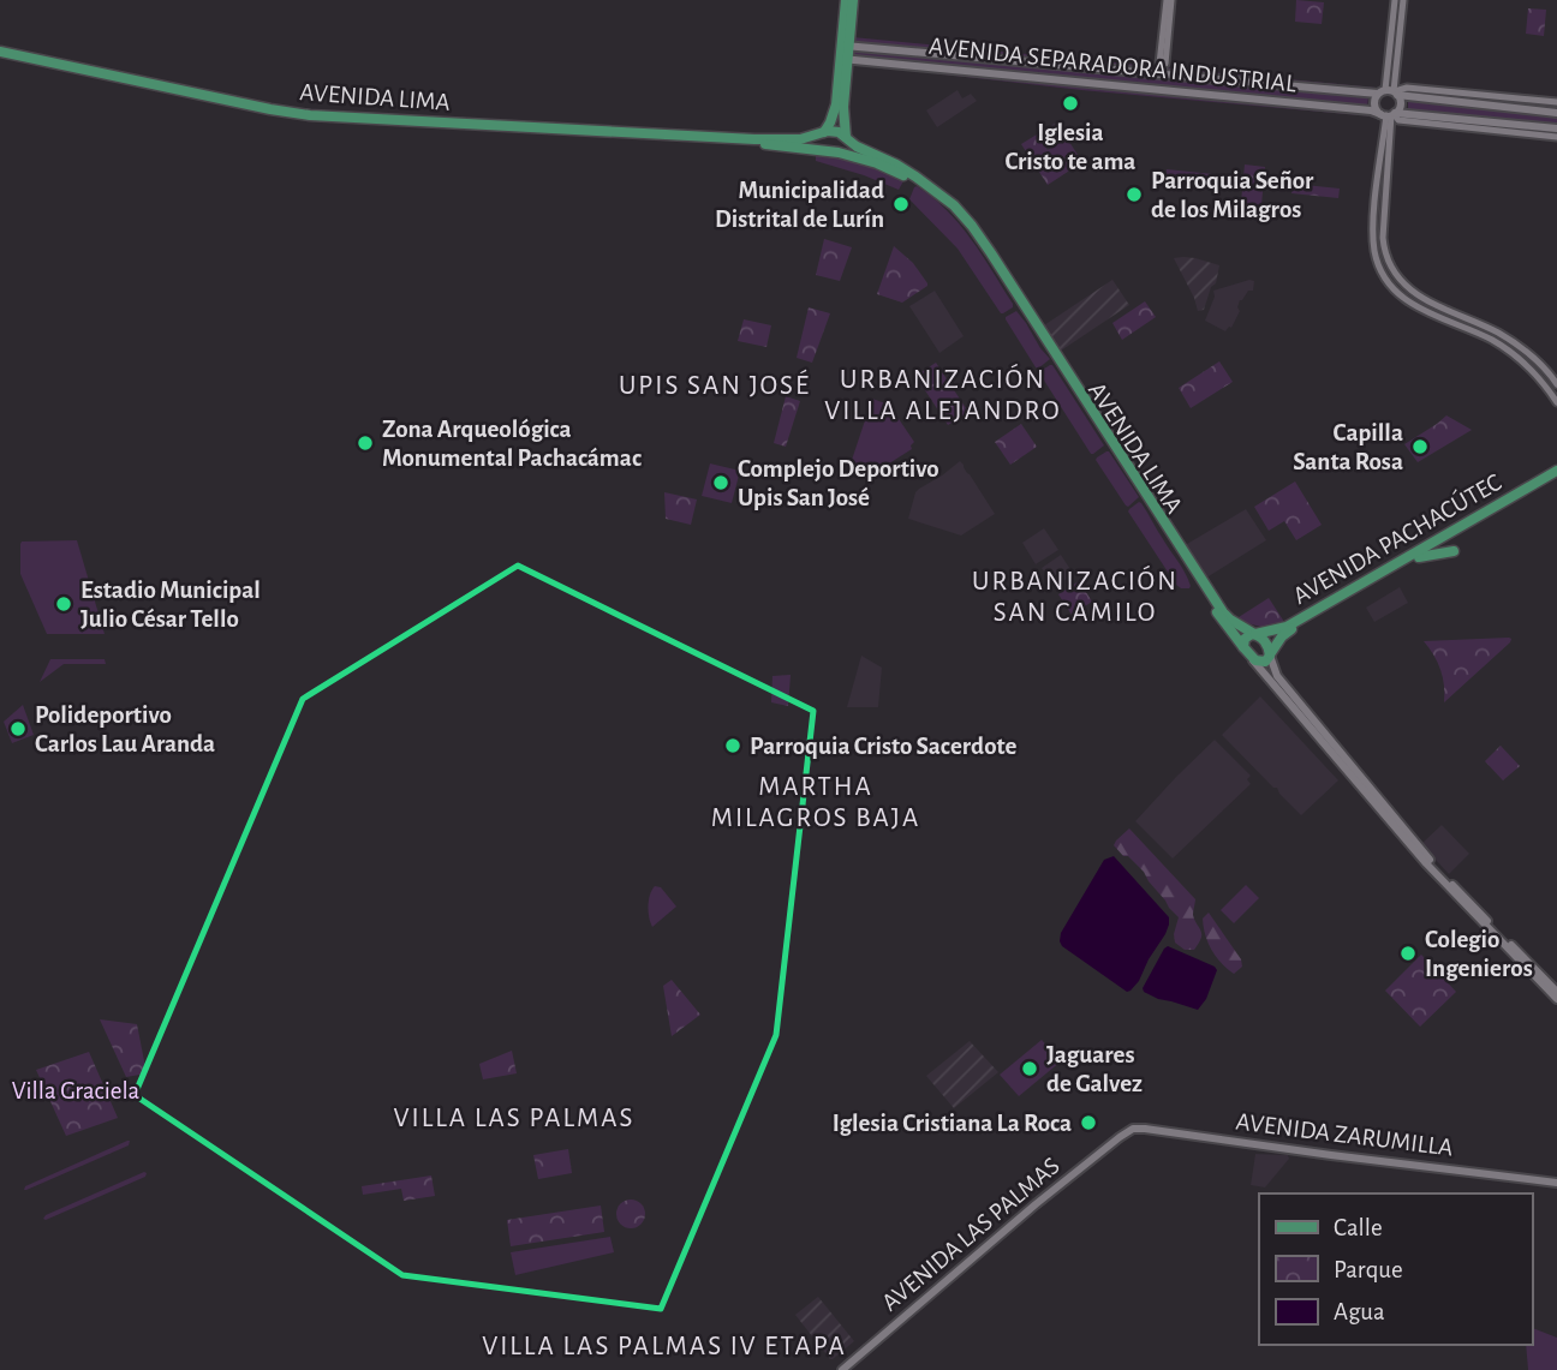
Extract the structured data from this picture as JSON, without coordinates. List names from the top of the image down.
{
  "streets": {
    "main road": [
      "AVENIDA SEPARADORA INDUSTRIAL",
      "AVENIDA LIMA",
      "AVENIDA PACHACÚTEC",
      "AVENIDA ZARUMILLA",
      "AVENIDA LAS PALMAS"
    ]
  },
  "crossings": [
    ["AVENIDA LIMA", "AVENIDA PACHACÚTEC"],
    ["AVENIDA ZARUMILLA", "AVENIDA LAS PALMAS"]
  ],
  "districts": [
    "URBANIZACIÓN VILLA ALEJANDRO",
    "UPIS SAN JOSÉ",
    "URBANIZACIÓN SAN CAMILO",
    "MARTHA MILAGROS BAJA",
    "VILLA LAS PALMAS",
    "VILLA LAS PALMAS IV ETAPA"
  ],
  "parks": ["Villa Graciela"],
  "places": [
    "Iglesia Cristo te ama",
    "Parroquia Señor de los Milagros",
    "Municipalidad Distrital de Lurín",
    "Zona Arqueológica Monumental Pachacámac",
    "Capilla Santa Rosa",
    "Complejo Deportivo Upis San José",
    "Estadio Municipal Julio César Tello",
    "Polideportivo Carlos Lau Aranda",
    "Parroquia Cristo Sacerdote",
    "Colegio Ingenieros",
    "Jaguares de Galvez",
    "Iglesia Cristiana La Roca"
  ],
  "legend": ["Calle", "Parque", "Agua"]
}
